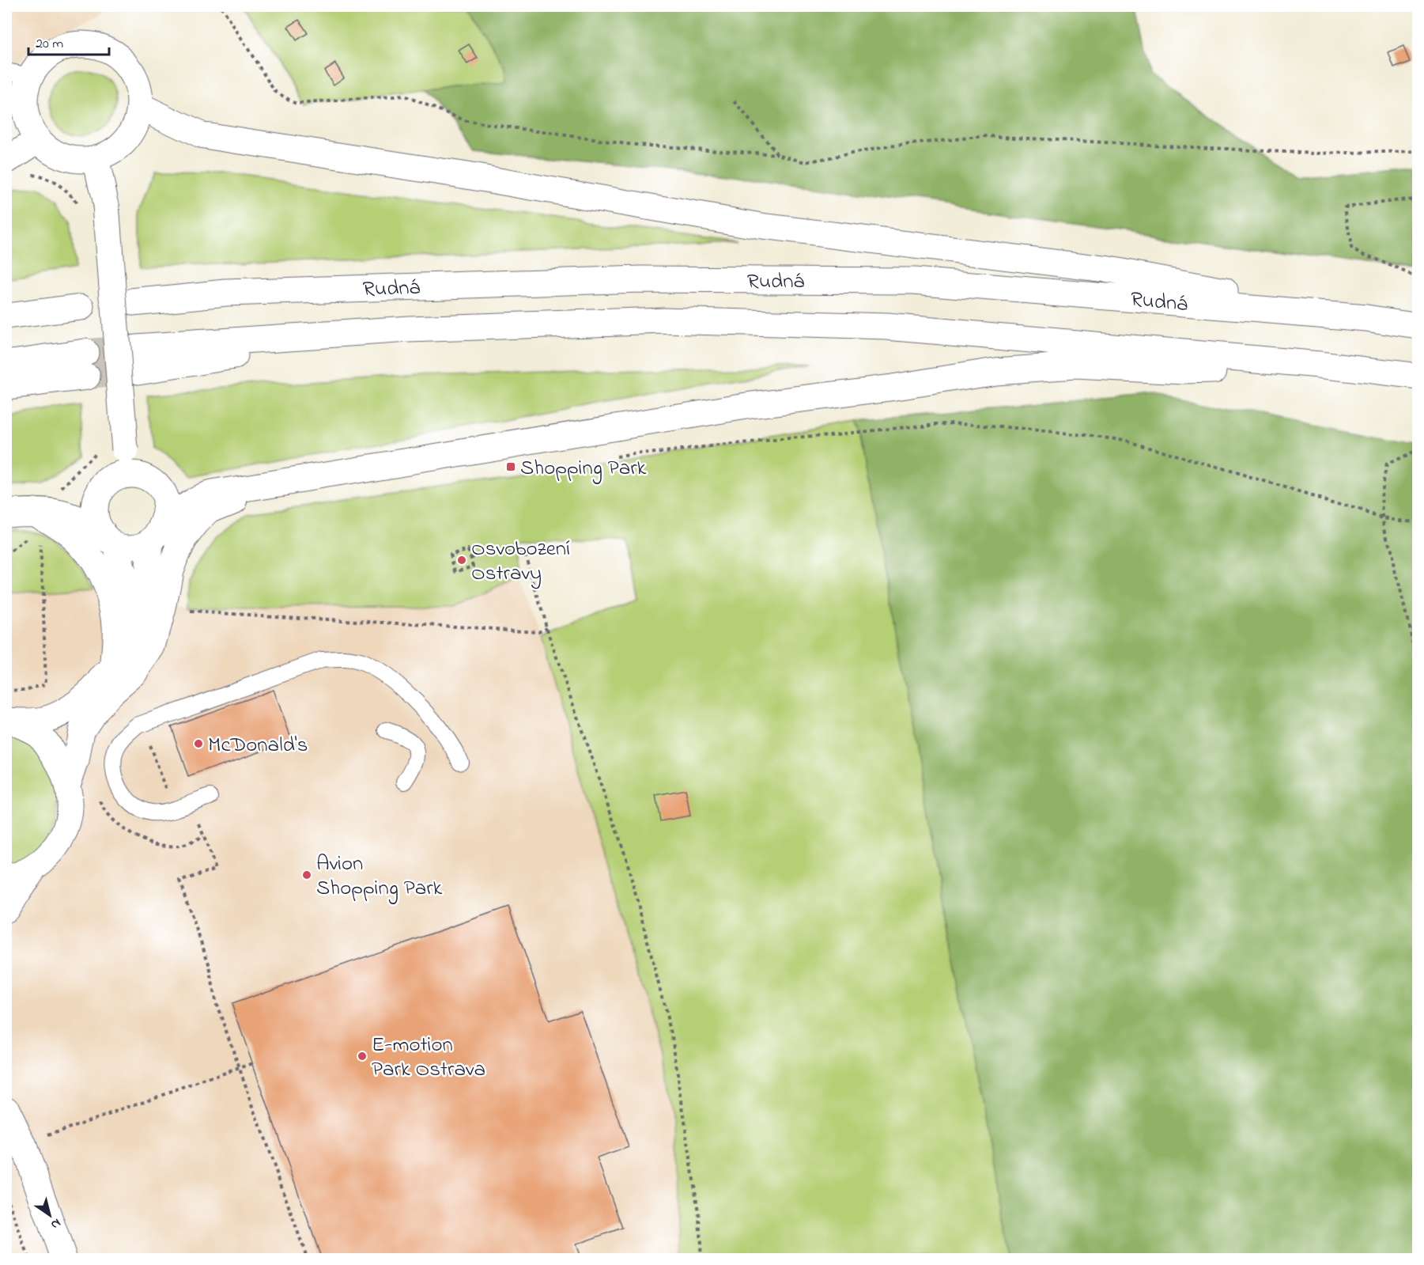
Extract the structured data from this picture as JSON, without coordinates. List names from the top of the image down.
{
  "streets": {
    "main road": ["Rudná"]
  },
  "places": {
    "transit": ["Shopping Park"],
    "other": [
      "Osvobození Ostravy",
      "McDonald's",
      "Avion Shopping Park",
      "E-motion Park Ostrava"
    ]
  },
  "scale_bar": "20 m",
  "north": "bottom right"
}
